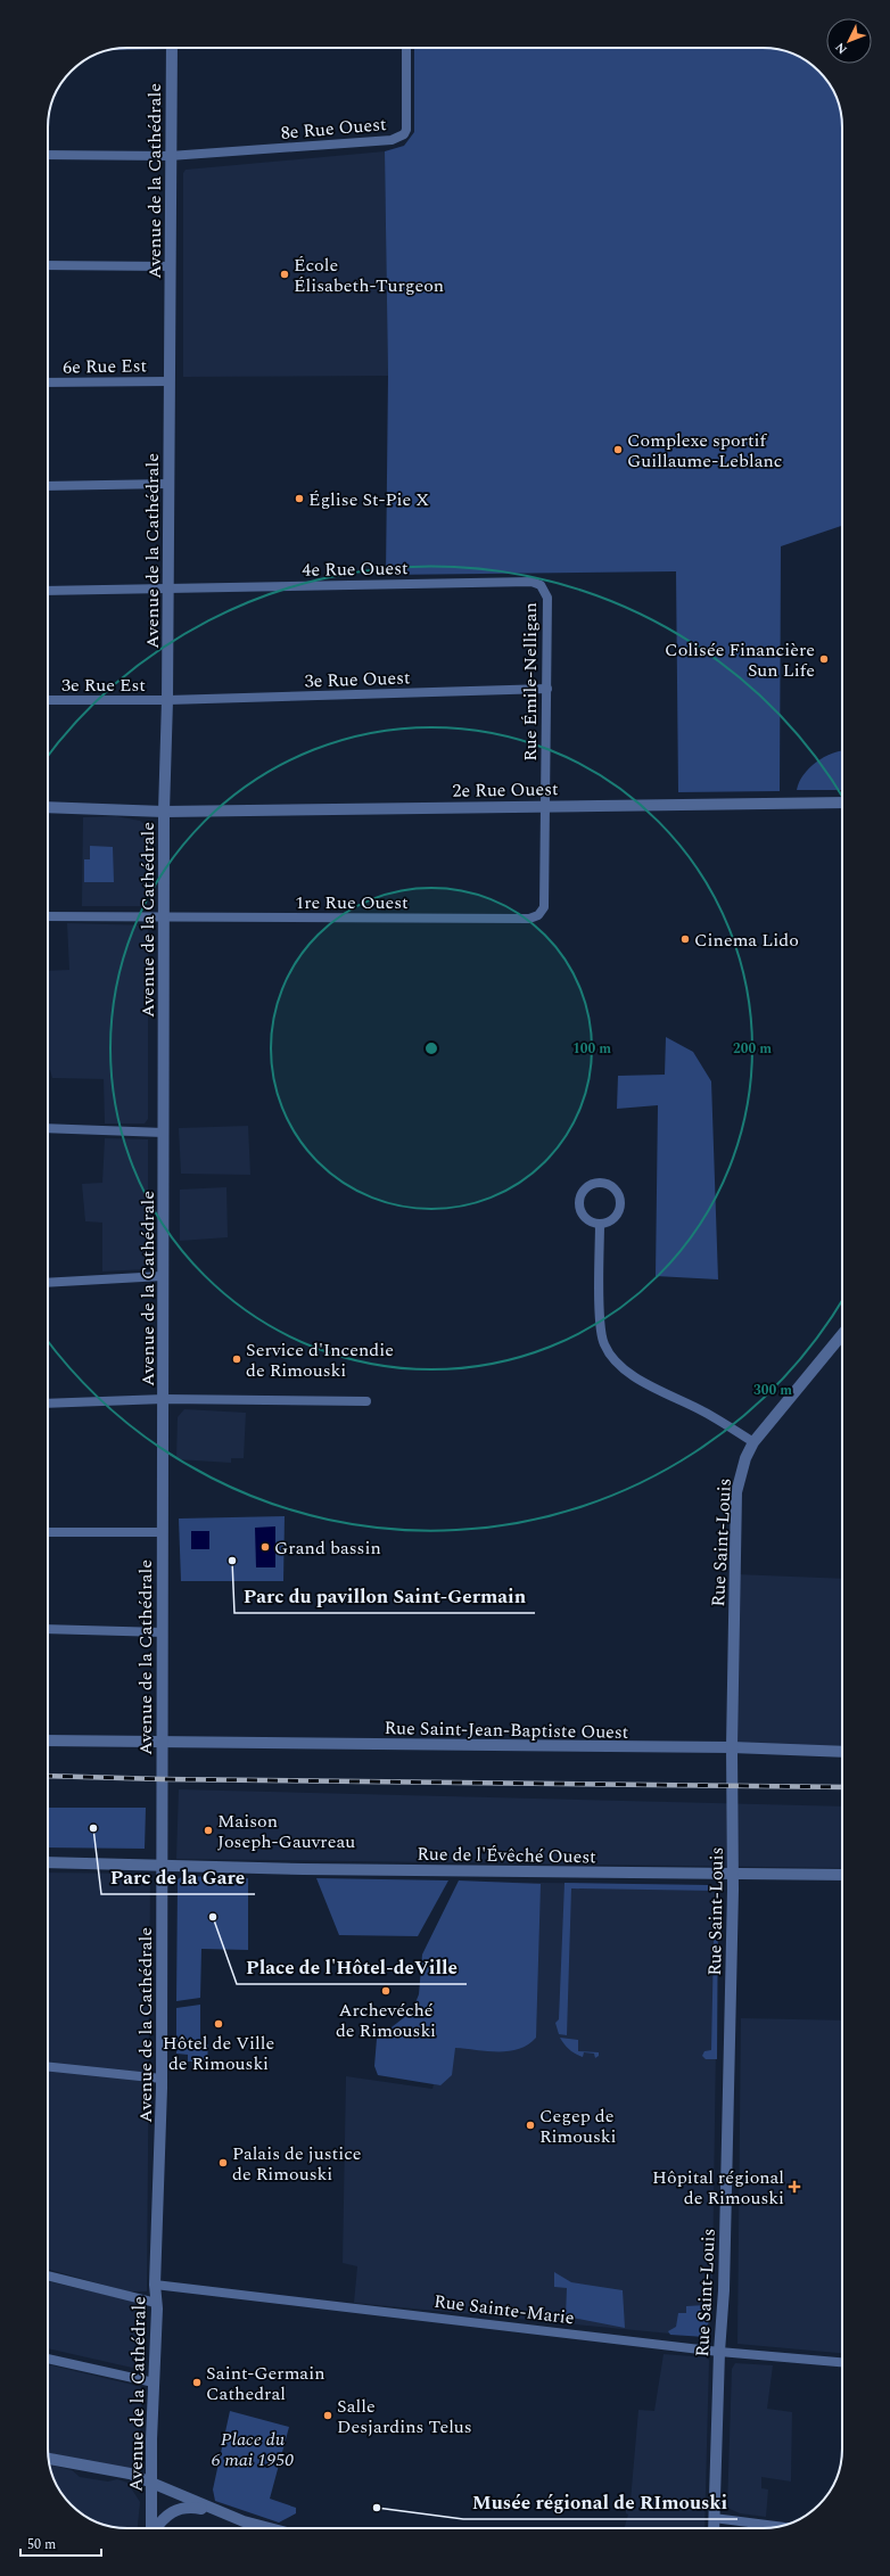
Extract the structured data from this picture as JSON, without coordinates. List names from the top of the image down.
{
  "streets": {
    "street": [
      "8e Rue Ouest",
      "Avenue de la Cathédrale",
      "6e Rue Est",
      "4e Rue Ouest",
      "3e Rue Ouest",
      "Rue Émile-Nelligan",
      "3e Rue Est",
      "2e Rue Ouest",
      "1re Rue Ouest",
      "Rue Saint-Louis",
      "Rue Saint-Jean-Baptiste Ouest",
      "Rue de l'Évêché Ouest",
      "Rue Sainte-Marie"
    ]
  },
  "crossings": [
    ["8e Rue Ouest", "Avenue de la Cathédrale"],
    ["Avenue de la Cathédrale", "6e Rue Est"],
    ["Avenue de la Cathédrale", "4e Rue Ouest"],
    ["Avenue de la Cathédrale", "3e Rue Ouest"],
    ["Avenue de la Cathédrale", "3e Rue Est"],
    ["Avenue de la Cathédrale", "2e Rue Ouest"],
    ["Avenue de la Cathédrale", "1re Rue Ouest"],
    ["Avenue de la Cathédrale", "Rue Saint-Jean-Baptiste Ouest"],
    ["Avenue de la Cathédrale", "Rue de l'Évêché Ouest"],
    ["Avenue de la Cathédrale", "Rue Sainte-Marie"],
    ["4e Rue Ouest", "Rue Émile-Nelligan"],
    ["3e Rue Ouest", "Rue Émile-Nelligan"],
    ["3e Rue Ouest", "3e Rue Est"],
    ["Rue Émile-Nelligan", "2e Rue Ouest"],
    ["Rue Émile-Nelligan", "1re Rue Ouest"],
    ["Rue Saint-Louis", "Rue Saint-Jean-Baptiste Ouest"],
    ["Rue Saint-Louis", "Rue de l'Évêché Ouest"],
    ["Rue Saint-Louis", "Rue Sainte-Marie"]
  ],
  "parks": ["Place du 6 mai 1950"],
  "places": {
    "other": [
      "École Élisabeth-Turgeon",
      "Complexe sportif Guillaume-Leblanc",
      "Église St-Pie X",
      "Colisée Financière Sun Life",
      "Cinema Lido",
      "Service d'Incendie de Rimouski",
      "Grand bassin",
      "Parc du pavillon Saint-Germain",
      "Parc de la Gare",
      "Maison Joseph-Gauvreau",
      "Place de l'Hôtel-deVille",
      "Archevéché de Rimouski",
      "Hôtel de Ville de Rimouski",
      "Cegep de Rimouski",
      "Palais de justice de Rimouski",
      "Saint-Germain Cathedral",
      "Salle Desjardins Telus",
      "Musée régional de RImouski"
    ],
    "health": ["Hôpital régional de Rimouski"]
  },
  "scale_bar": "50 m",
  "north": "bottom left",
  "rings": ["100 m", "200 m", "300 m"]
}
